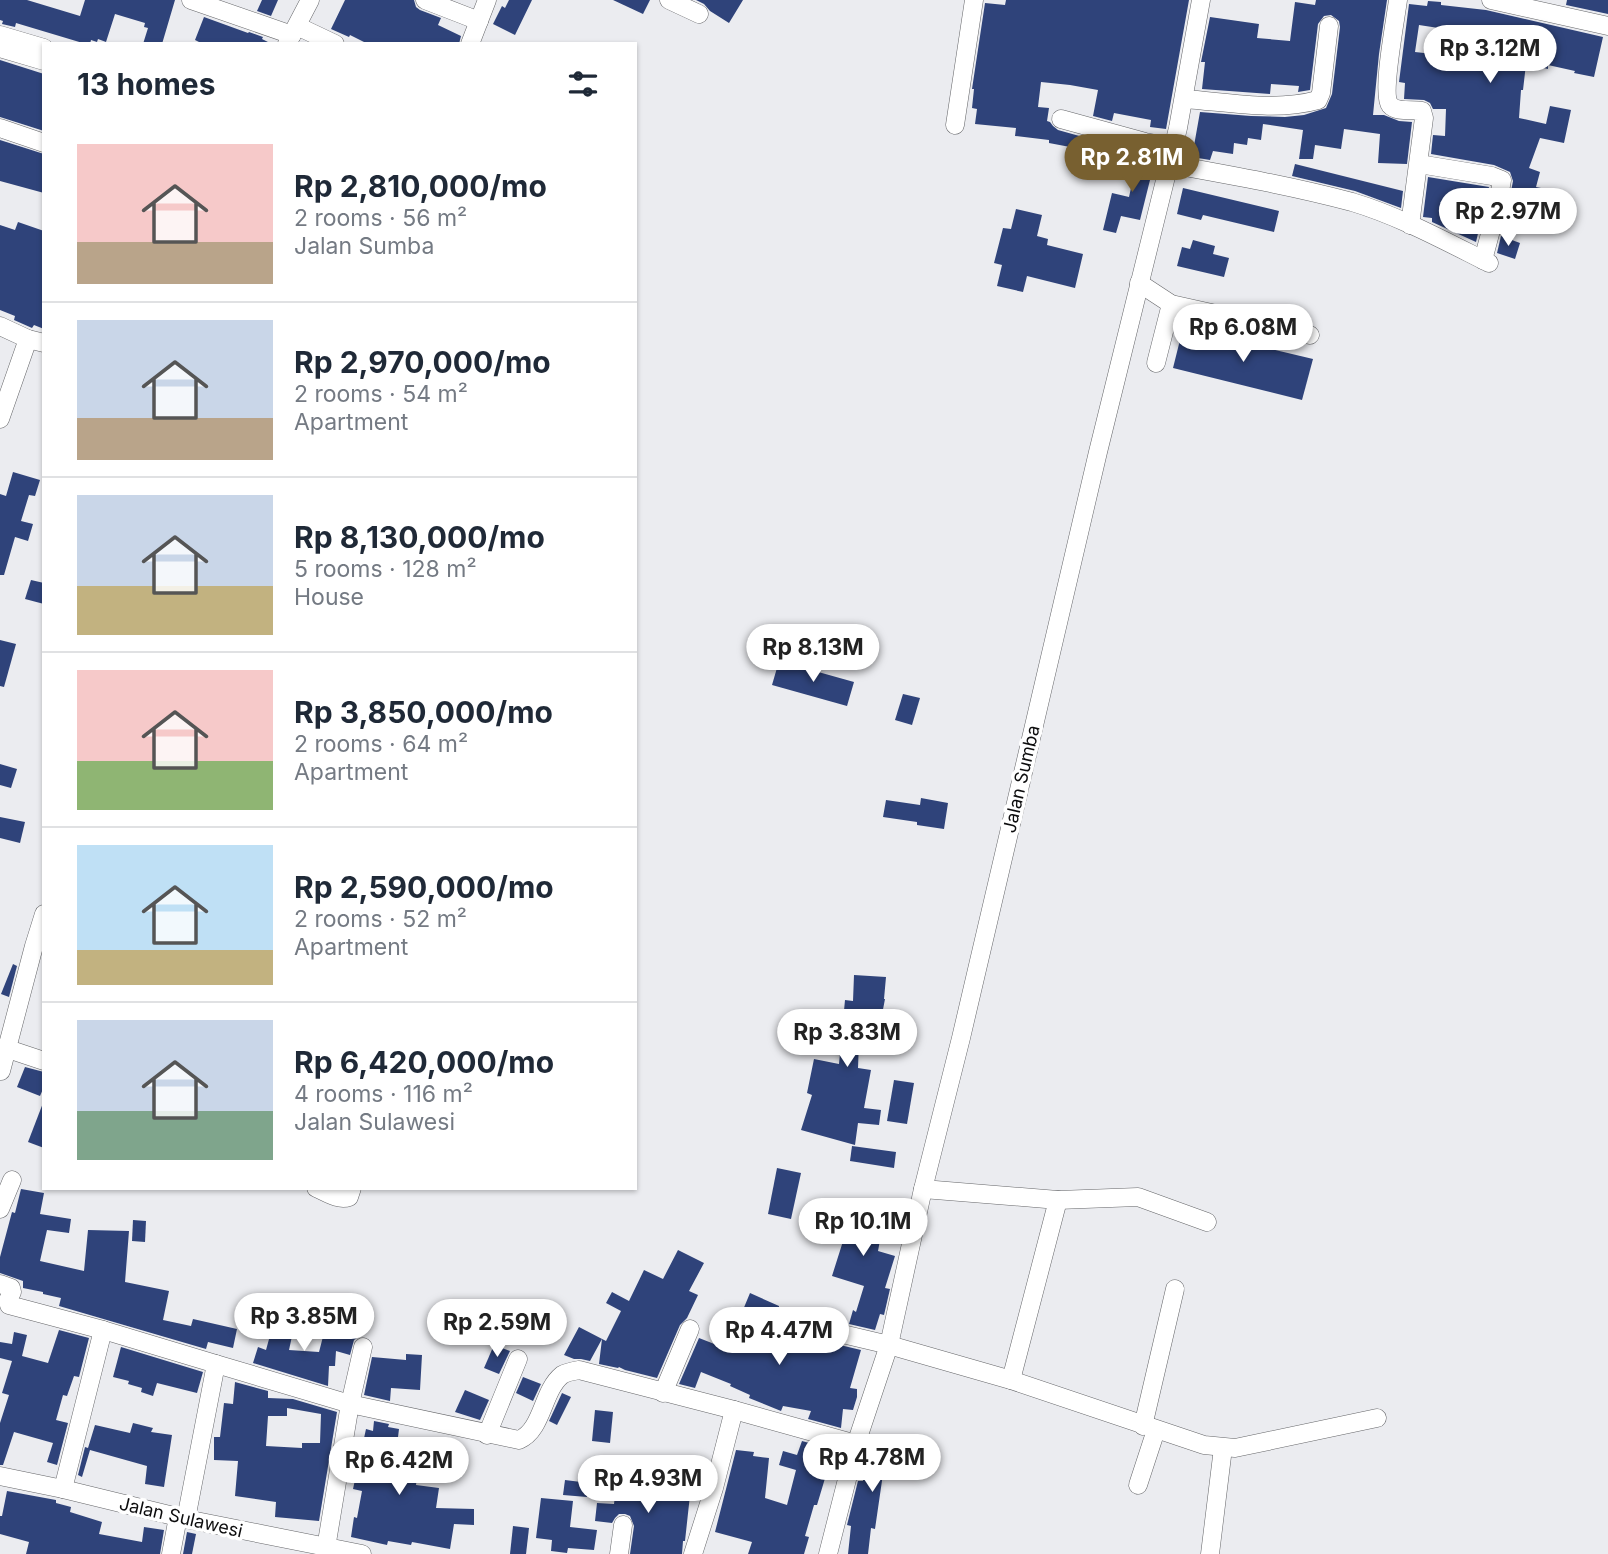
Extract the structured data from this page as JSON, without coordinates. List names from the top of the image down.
{
  "streets": {
    "street": ["Jalan Sumba", "Jalan Sulawesi"]
  },
  "page": {
    "price": [
      "Rp 3.12M",
      "Rp 2.81M",
      "Rp 2.97M",
      "Rp 6.08M",
      "Rp 8.13M",
      "Rp 3.83M",
      "Rp 10.1M",
      "Rp 3.85M",
      "Rp 2.59M",
      "Rp 4.47M",
      "Rp 4.78M",
      "Rp 6.42M",
      "Rp 4.93M"
    ],
    "heading": "13 homes",
    "list": [
      {
        "name": "Rp 2,810,000/mo",
        "note": "2 rooms · 56 m² · Jalan Sumba"
      },
      {
        "name": "Rp 2,970,000/mo",
        "note": "2 rooms · 54 m² · Apartment"
      },
      {
        "name": "Rp 8,130,000/mo",
        "note": "5 rooms · 128 m² · House"
      },
      {
        "name": "Rp 3,850,000/mo",
        "note": "2 rooms · 64 m² · Apartment"
      },
      {
        "name": "Rp 2,590,000/mo",
        "note": "2 rooms · 52 m² · Apartment"
      },
      {
        "name": "Rp 6,420,000/mo",
        "note": "4 rooms · 116 m² · Jalan Sulawesi"
      }
    ]
  }
}
